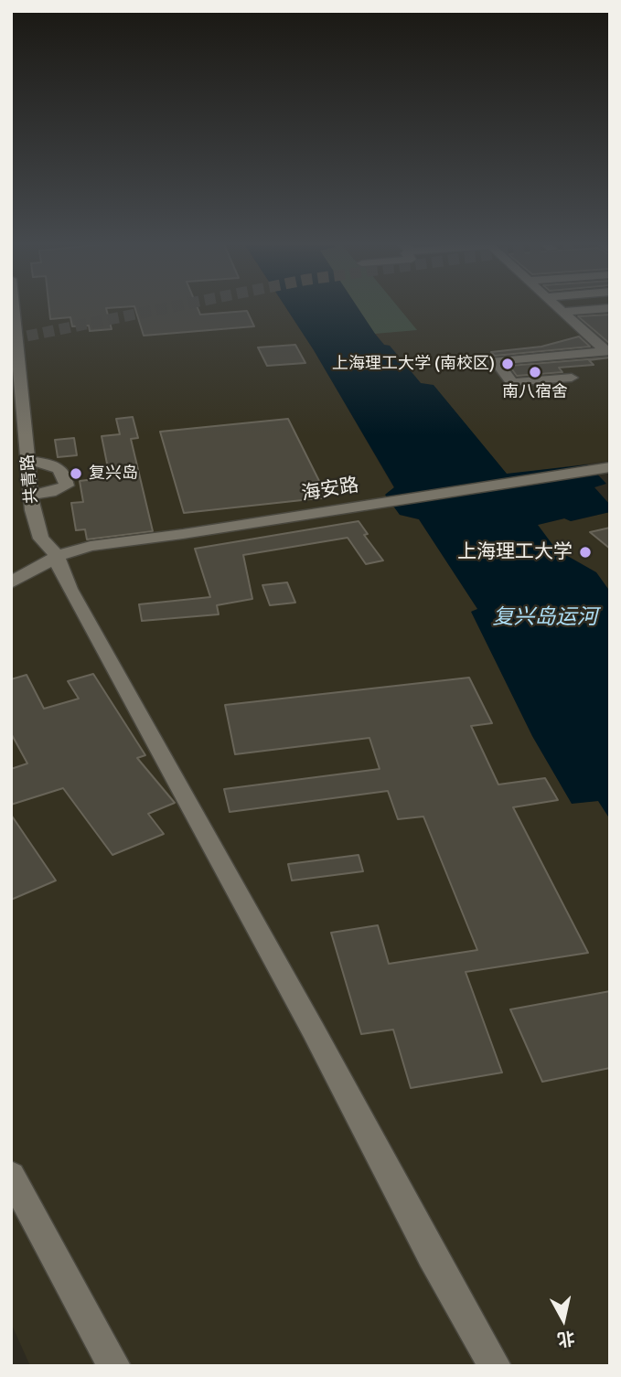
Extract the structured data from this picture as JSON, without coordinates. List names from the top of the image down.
{
  "streets": {
    "street": ["共青路", "海安路"]
  },
  "crossings": [
    ["共青路", "海安路"]
  ],
  "water": ["复兴岛运河"],
  "places": [
    "上海理工大学 (南校区)",
    "南八宿舍",
    "复兴岛",
    "上海理工大学"
  ],
  "north": "bottom"
}
